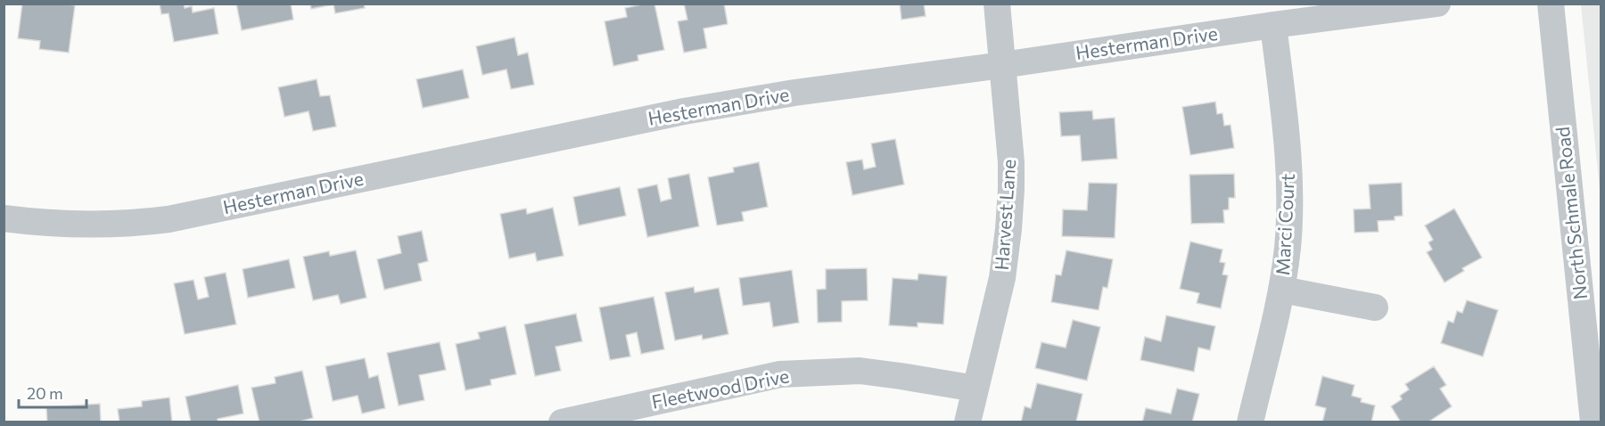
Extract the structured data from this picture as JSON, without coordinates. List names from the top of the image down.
{
  "streets": {
    "street": [
      "Hesterman Drive",
      "North Schmale Road",
      "Harvest Lane",
      "Marci Court",
      "Fleetwood Drive"
    ]
  },
  "crossings": [
    ["Hesterman Drive", "Harvest Lane"],
    ["Hesterman Drive", "Marci Court"],
    ["Harvest Lane", "Fleetwood Drive"]
  ],
  "scale_bar": "20 m"
}
